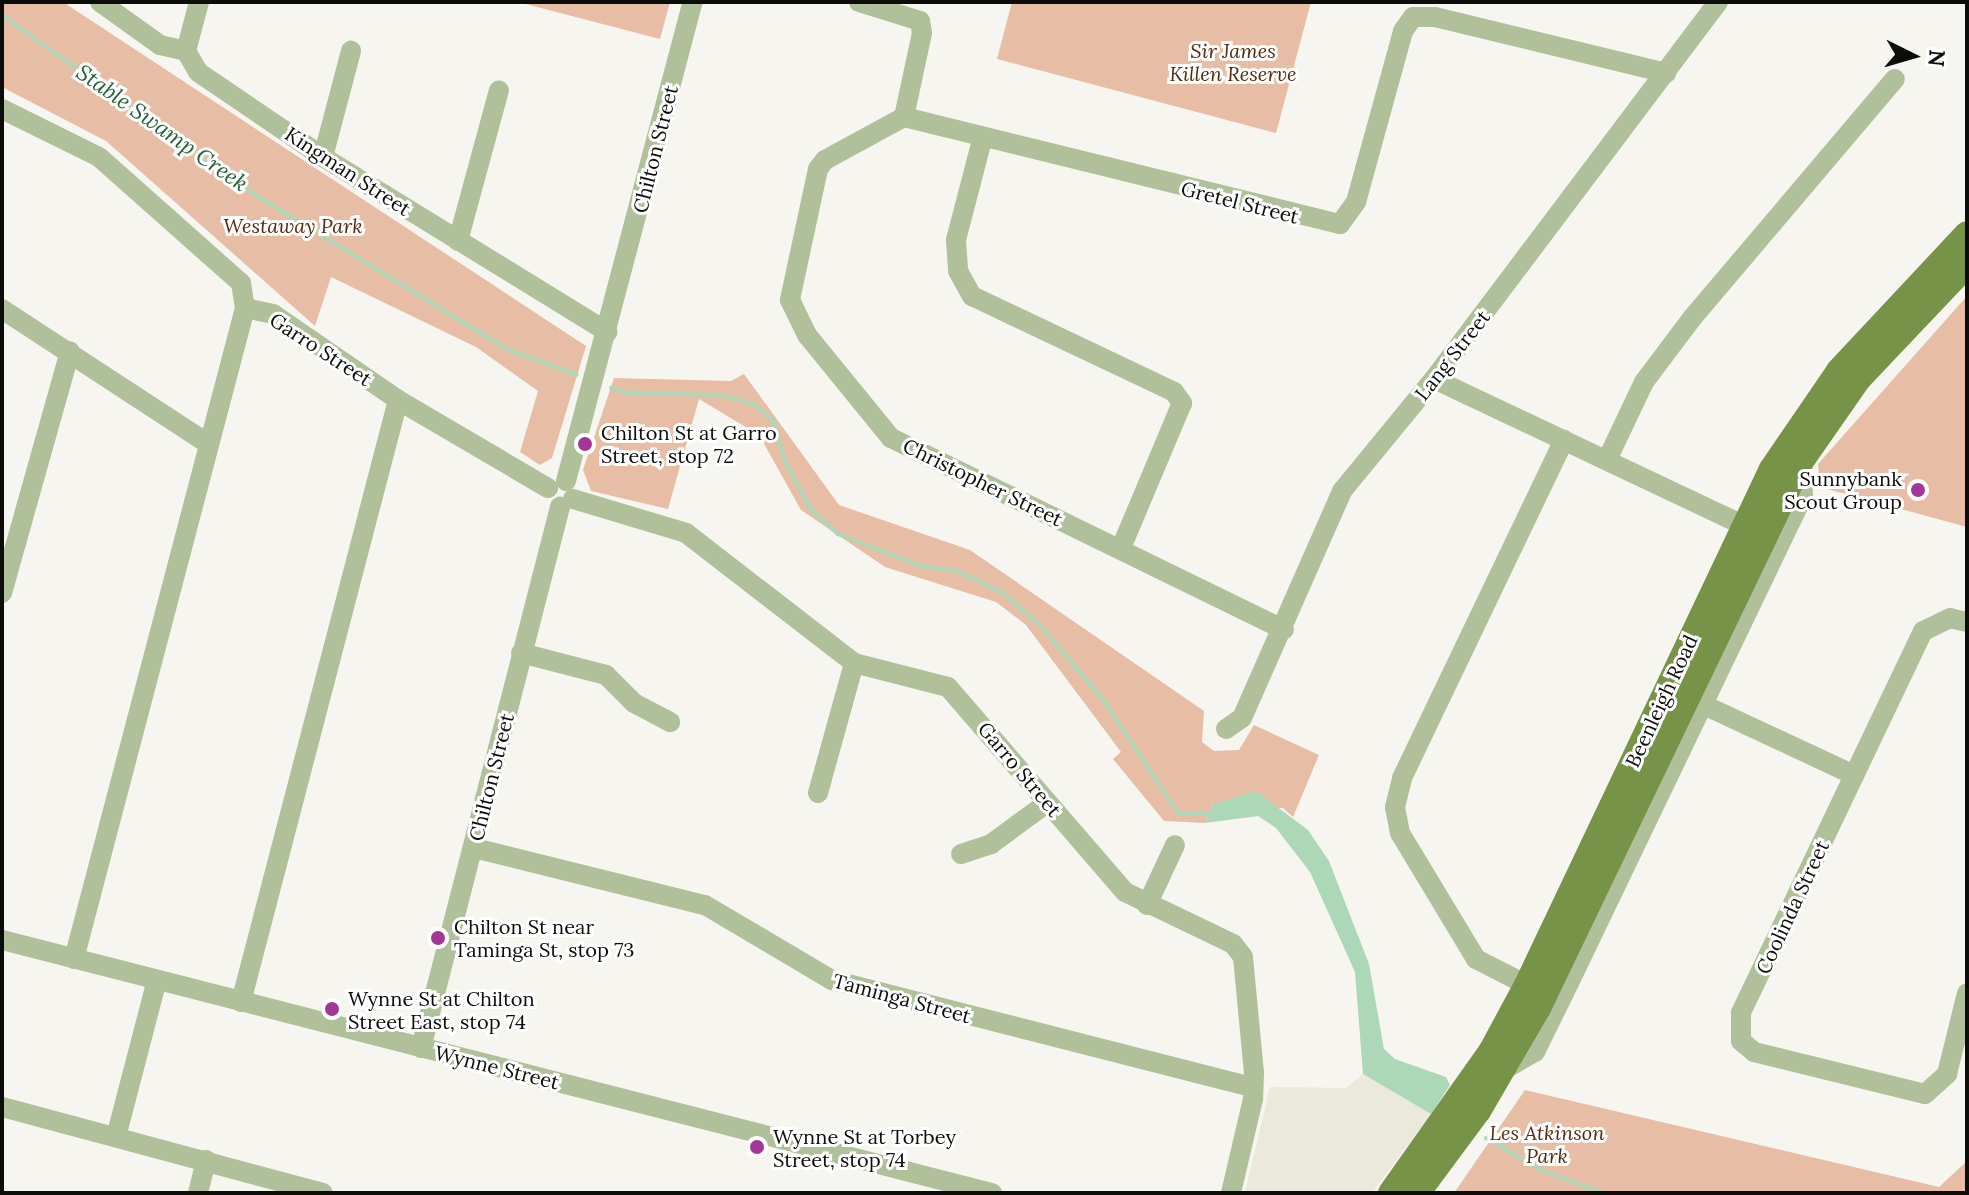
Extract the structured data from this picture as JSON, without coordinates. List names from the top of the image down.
{
  "streets": {
    "main road": ["Beenleigh Road"],
    "street": [
      "Chilton Street",
      "Kingman Street",
      "Gretel Street",
      "Garro Street",
      "Lang Street",
      "Christopher Street",
      "Coolinda Street",
      "Taminga Street",
      "Wynne Street"
    ]
  },
  "crossings": [
    ["Chilton Street", "Kingman Street"],
    ["Chilton Street", "Garro Street"],
    ["Chilton Street", "Taminga Street"],
    ["Chilton Street", "Wynne Street"],
    ["Gretel Street", "Lang Street"],
    ["Gretel Street", "Christopher Street"],
    ["Garro Street", "Taminga Street"],
    ["Lang Street", "Christopher Street"]
  ],
  "water": ["Stable Swamp Creek"],
  "parks": ["Sir James Killen Reserve", "Westaway Park", "Les Atkinson Park"],
  "places": [
    "Chilton St at Garro Street, stop 72",
    "Sunnybank Scout Group",
    "Chilton St near Taminga St, stop 73",
    "Wynne St at Chilton Street East, stop 74",
    "Wynne St at Torbey Street, stop 74"
  ],
  "north": "right"
}
